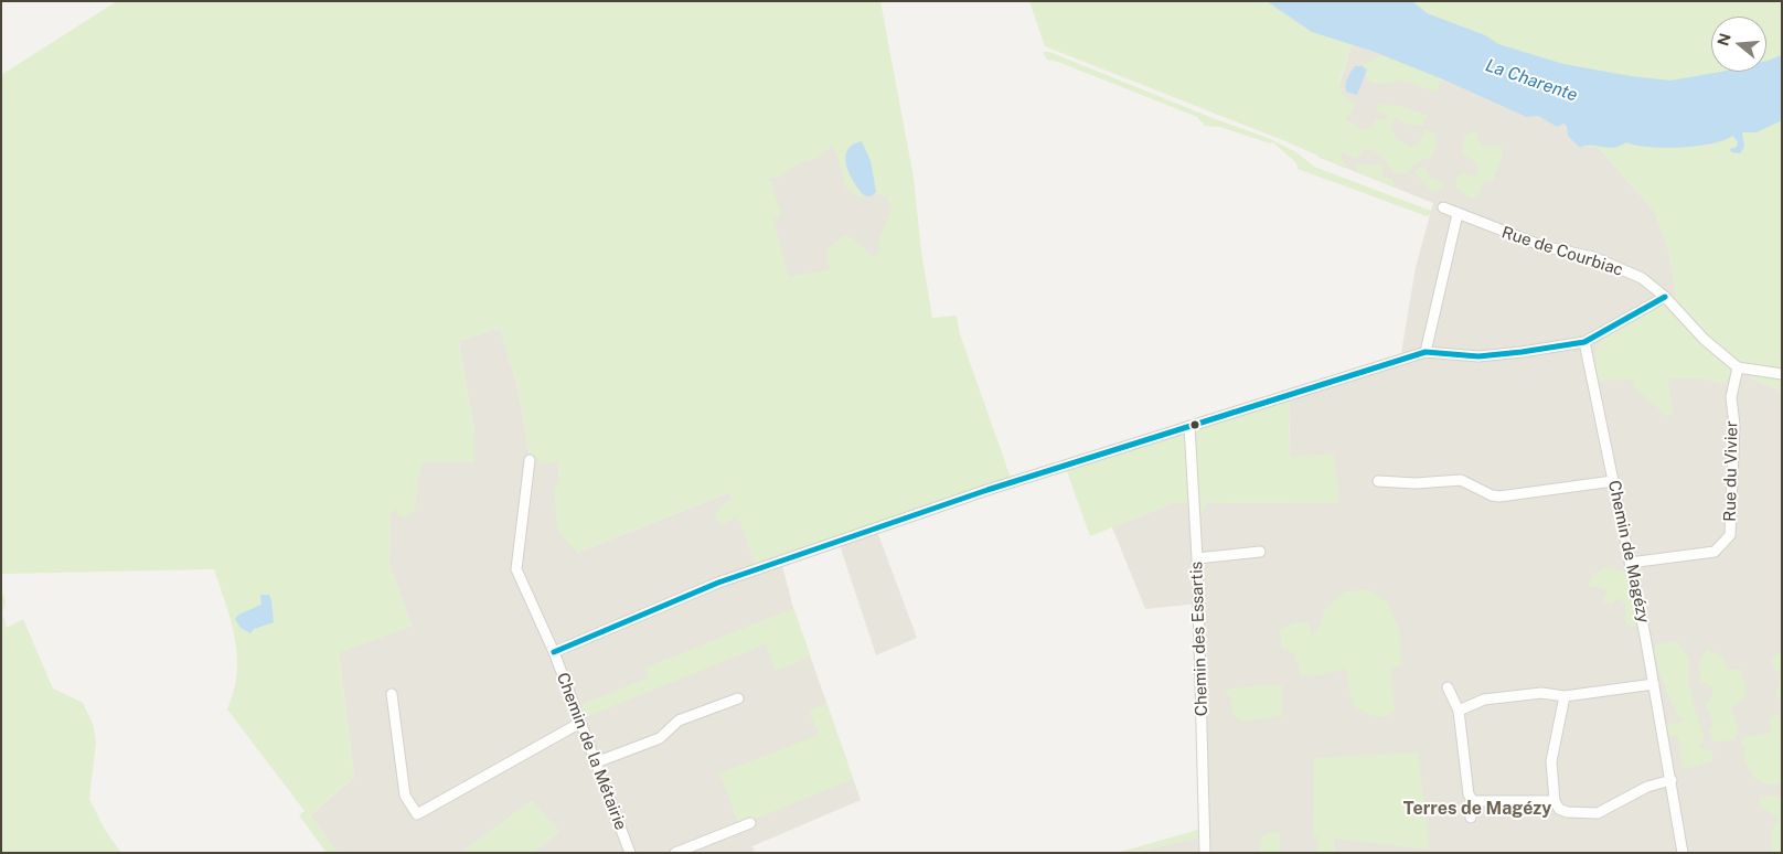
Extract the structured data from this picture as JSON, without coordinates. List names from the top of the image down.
{
  "streets": {
    "street": [
      "Rue de Courbiac",
      "Rue du Vivier",
      "Chemin de Magézy",
      "Chemin des Essartis",
      "Chemin de la Métairie"
    ]
  },
  "crossings": [
    ["Rue de Courbiac", "Rue du Vivier"],
    ["Rue du Vivier", "Chemin de Magézy"]
  ],
  "districts": ["Terres de Magézy"],
  "water": ["La Charente"],
  "north": "left"
}
